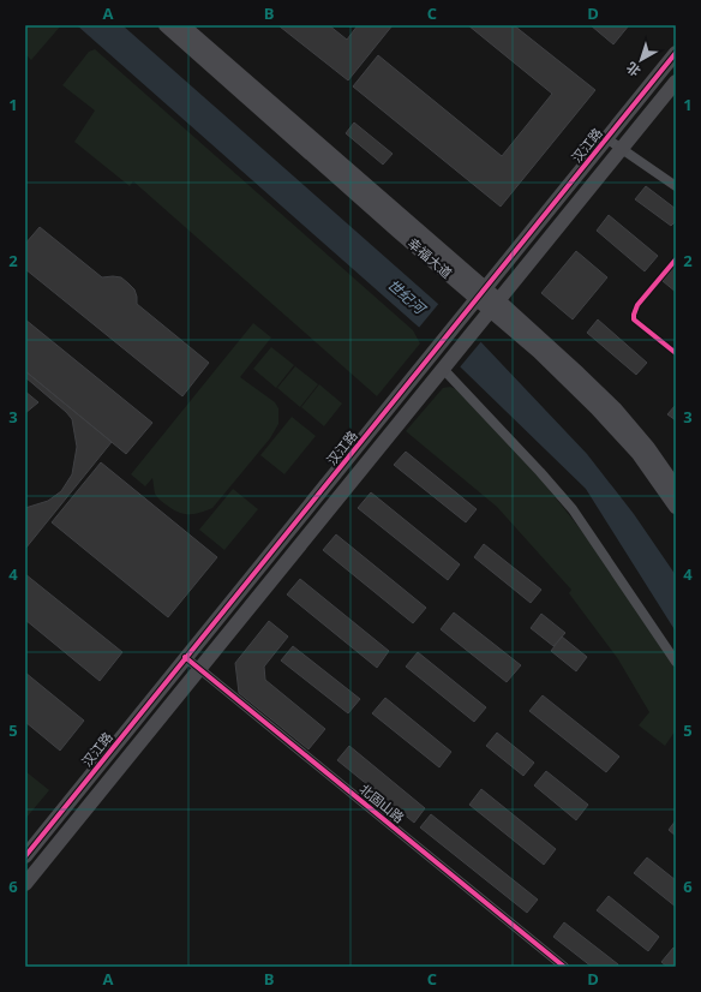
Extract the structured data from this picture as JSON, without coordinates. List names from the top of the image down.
{
  "streets": {
    "street": ["汉江路", "幸福大道", "北固山路"]
  },
  "crossings": [
    ["汉江路", "幸福大道"],
    ["汉江路", "北固山路"]
  ],
  "water": ["世纪河"],
  "north": "bottom left",
  "grid": {
    "columns": [
      "A",
      "B",
      "C",
      "D"
    ],
    "rows": [
      "1",
      "2",
      "3",
      "4",
      "5",
      "6"
    ]
  }
}
